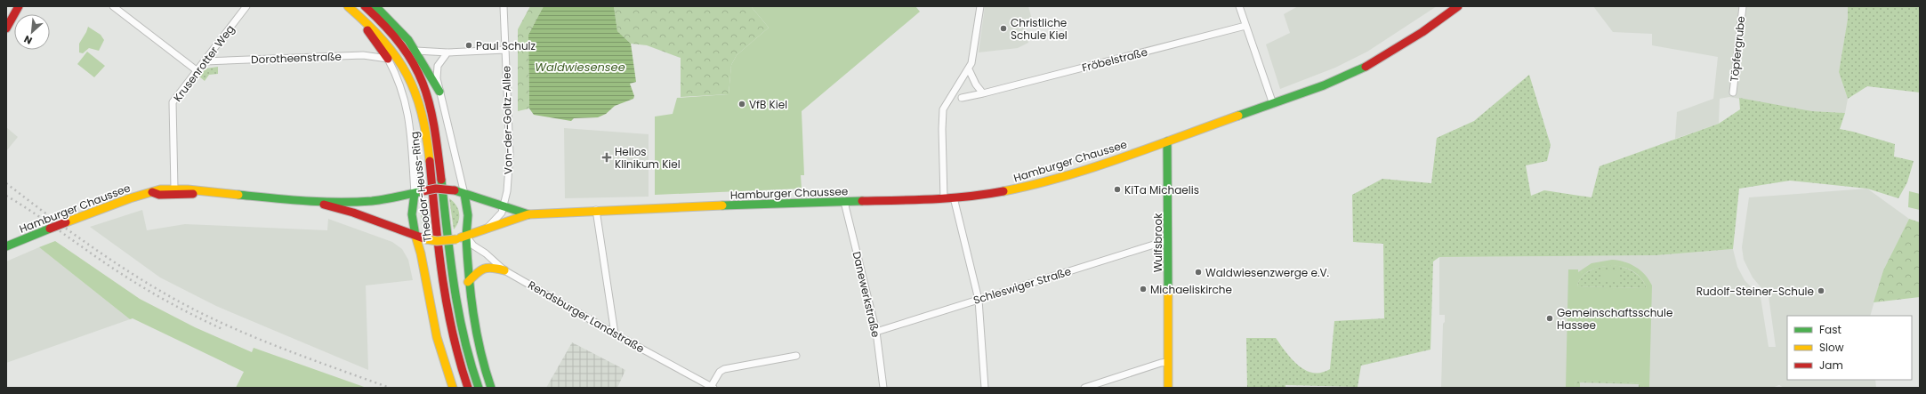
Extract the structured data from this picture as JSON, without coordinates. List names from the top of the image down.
{
  "streets": {
    "main road": ["Hamburger Chaussee", "Theodor-Heuss-Ring", "Wulfsbrook"],
    "street": [
      "Töpfergrube",
      "Dorotheenstraße",
      "Fröbelstraße",
      "Krusenrotter Weg",
      "Von-der-Goltz-Allee",
      "Schleswiger Straße",
      "Danewerkstraße",
      "Rendsburger Landstraße"
    ]
  },
  "crossings": [
    ["Dorotheenstraße", "Krusenrotter Weg"],
    ["Dorotheenstraße", "Theodor-Heuss-Ring"],
    ["Krusenrotter Weg", "Hamburger Chaussee"],
    ["Von-der-Goltz-Allee", "Hamburger Chaussee"],
    ["Hamburger Chaussee", "Theodor-Heuss-Ring"],
    ["Hamburger Chaussee", "Wulfsbrook"],
    ["Hamburger Chaussee", "Danewerkstraße"],
    ["Hamburger Chaussee", "Rendsburger Landstraße"],
    ["Theodor-Heuss-Ring", "Rendsburger Landstraße"],
    ["Wulfsbrook", "Schleswiger Straße"],
    ["Schleswiger Straße", "Danewerkstraße"]
  ],
  "water": ["Waldwiesensee"],
  "places": {
    "other": [
      "Christliche Schule Kiel",
      "Paul Schulz",
      "VfB Kiel",
      "KiTa Michaelis",
      "Waldwiesenzwerge e.V.",
      "Michaeliskirche",
      "Rudolf-Steiner-Schule",
      "Gemeinschaftsschule Hassee"
    ],
    "health": ["Helios Klinikum Kiel"]
  },
  "legend": ["Fast", "Slow", "Jam"],
  "north": "bottom left"
}
